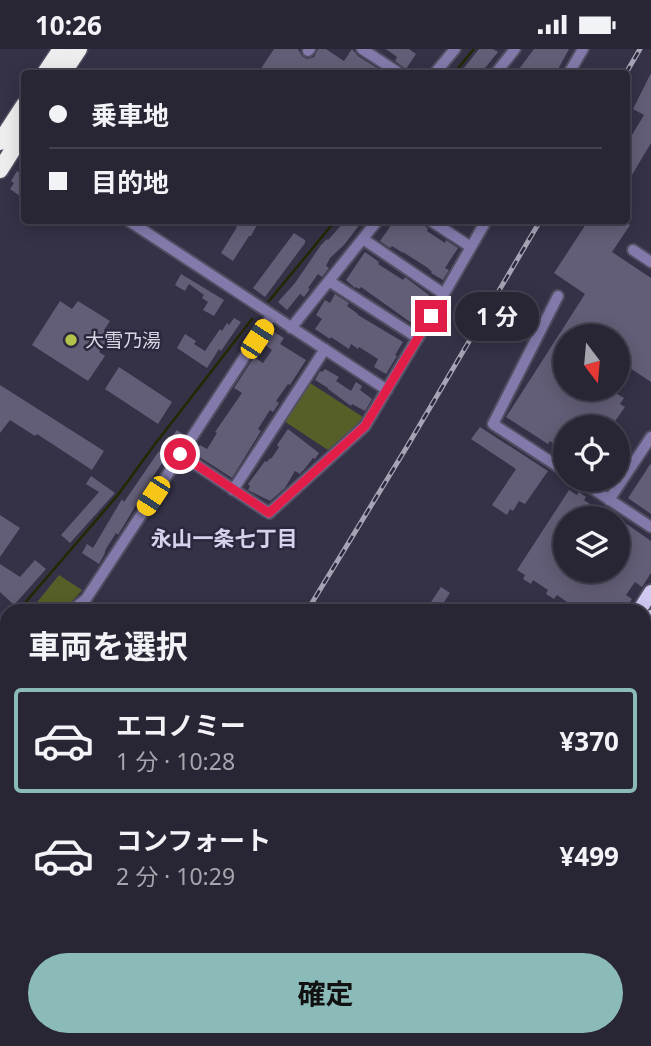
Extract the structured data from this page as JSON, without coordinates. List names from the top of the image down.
{
  "districts": ["永山一条七丁目"],
  "places": ["大雪乃湯"],
  "north": "bottom",
  "page": {
    "status": "10:26",
    "banner": ["乗車地", "目的地"],
    "bubble": "1 分",
    "heading": "車両を選択",
    "list": [
      {
        "name": "エコノミー",
        "note": "1 分 · 10:28",
        "value": "¥370"
      },
      {
        "name": "コンフォート",
        "note": "2 分 · 10:29",
        "value": "¥499"
      }
    ],
    "buttons": "確定"
  }
}
